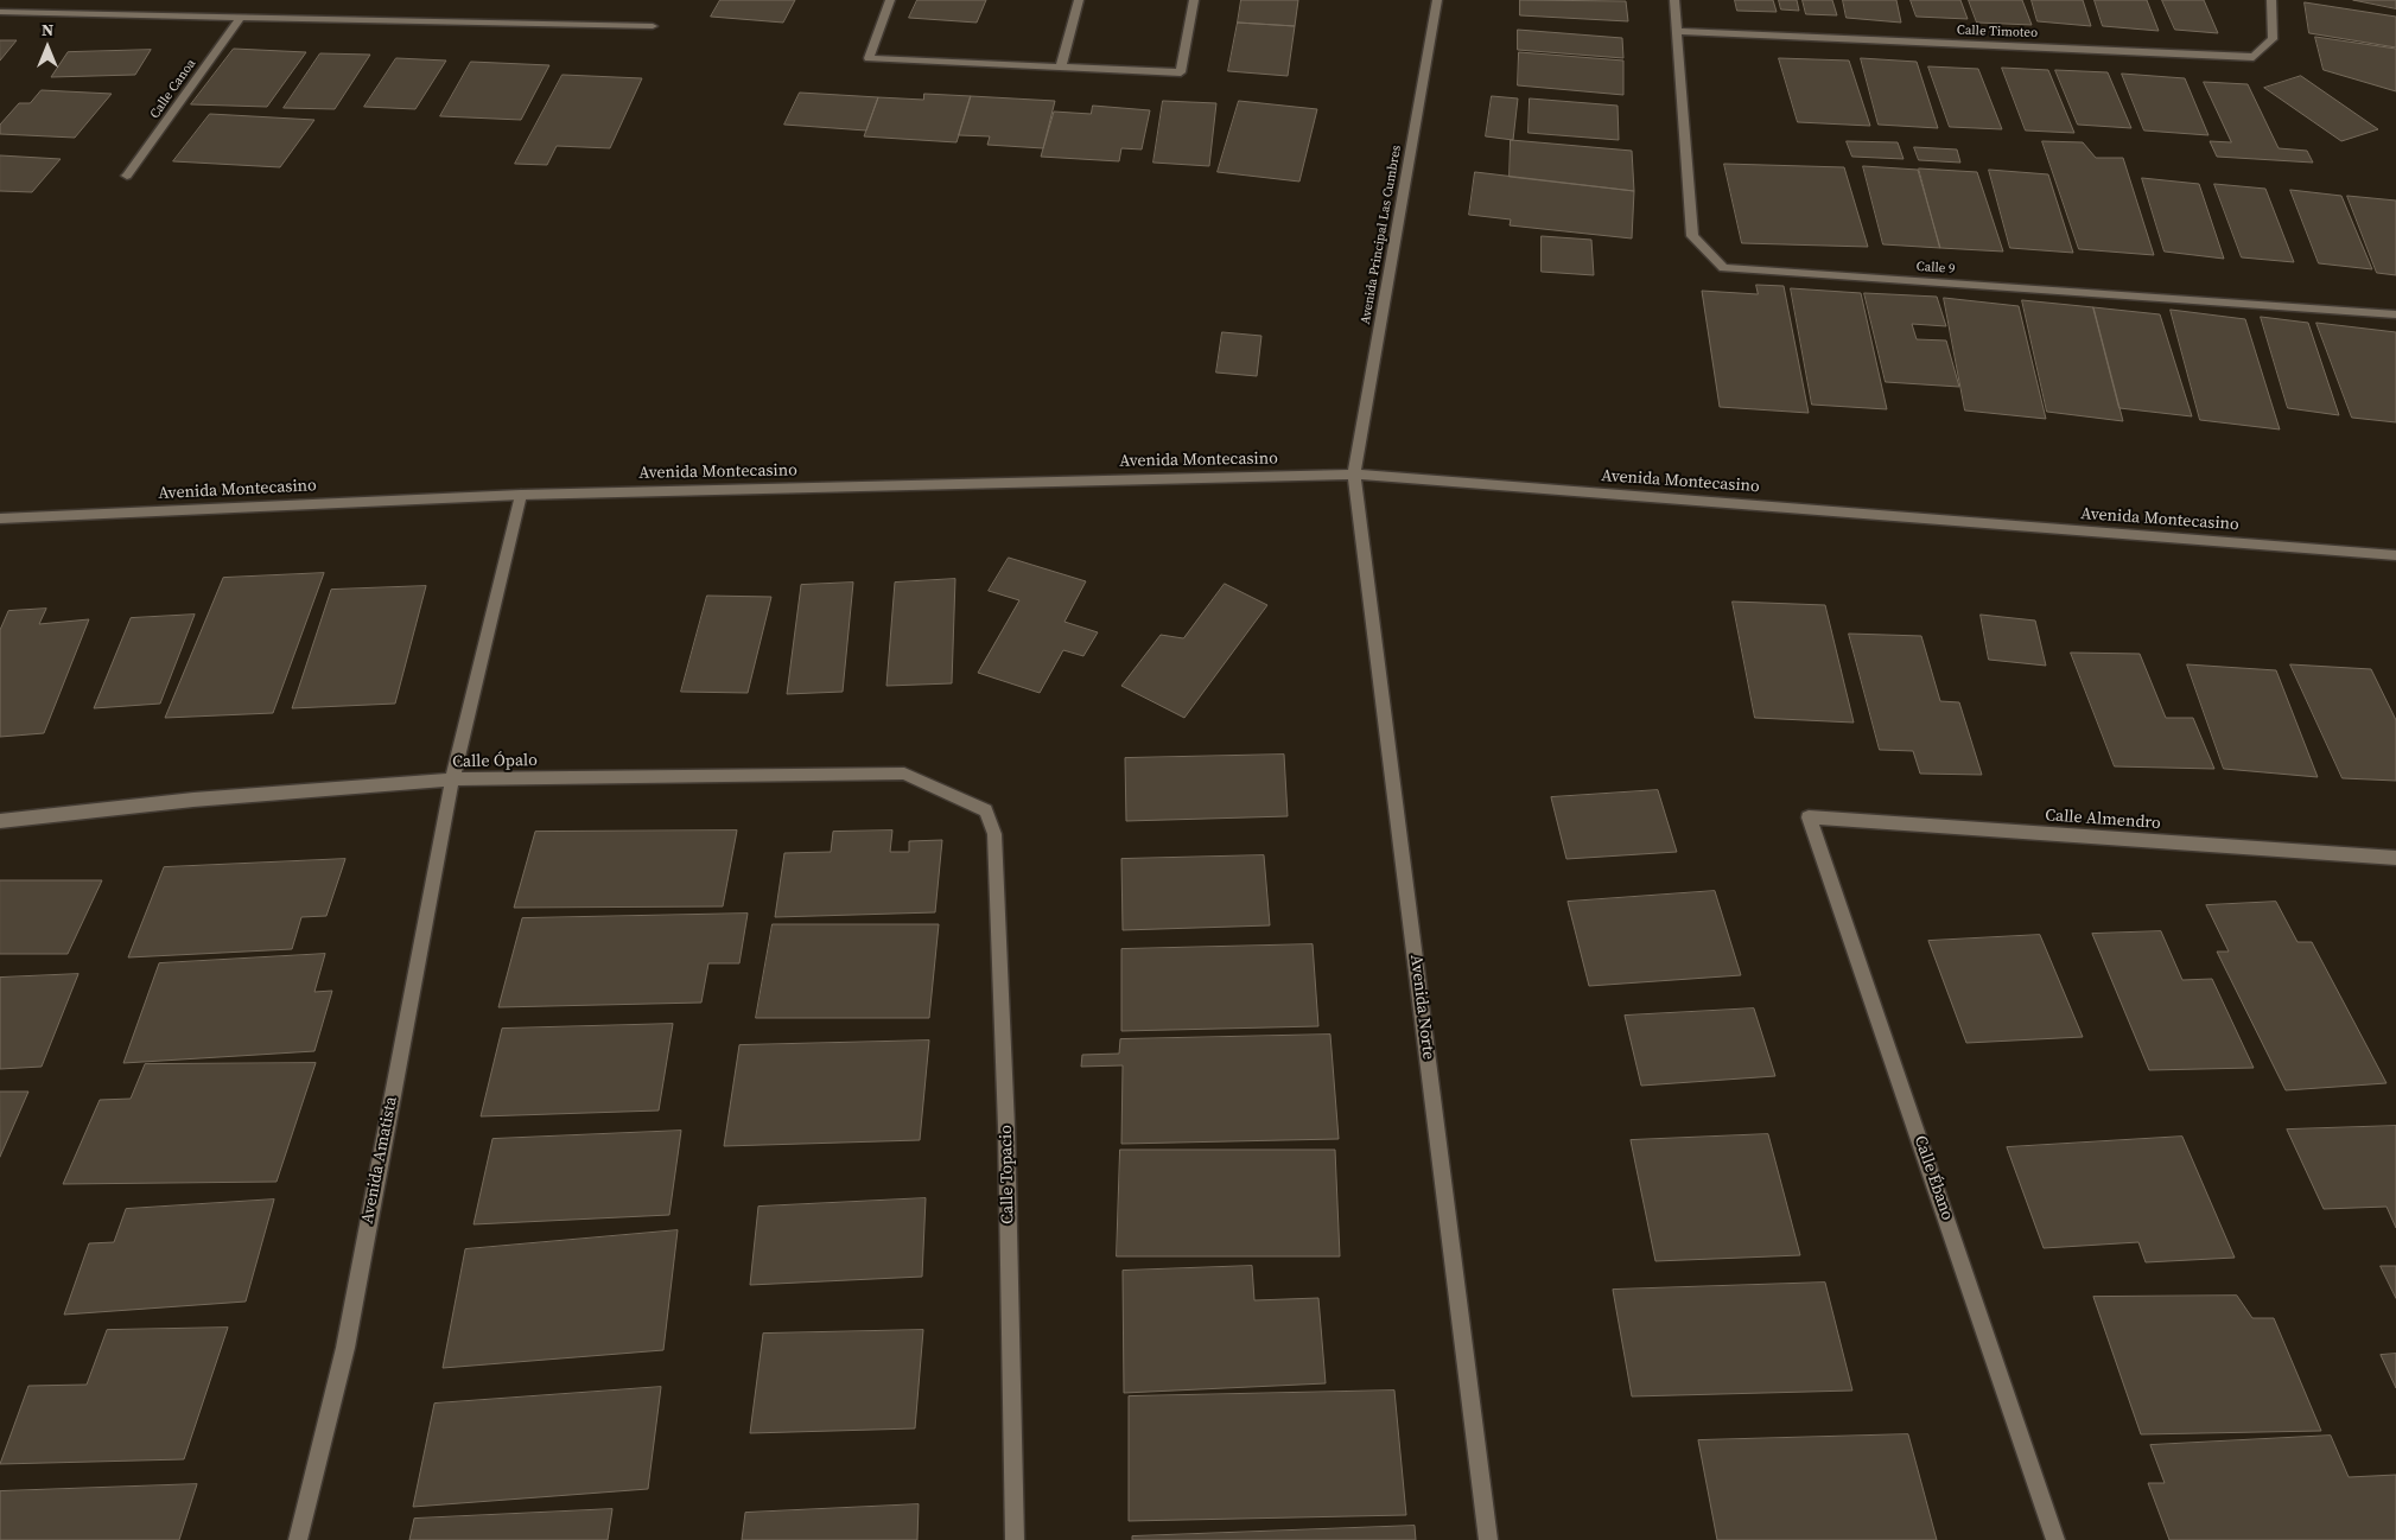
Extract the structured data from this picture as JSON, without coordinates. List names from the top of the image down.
{
  "streets": {
    "street": [
      "Calle Timoteo",
      "Calle Canoa",
      "Avenida Principal Las Cumbres",
      "Calle 9",
      "Avenida Montecasino",
      "Calle Ópalo",
      "Calle Almendro",
      "Avenida Norte",
      "Avenida Amatista",
      "Calle Topacio",
      "Calle Ébano"
    ]
  },
  "crossings": [
    ["Calle Timoteo", "Calle 9"],
    ["Avenida Principal Las Cumbres", "Avenida Montecasino"],
    ["Avenida Principal Las Cumbres", "Avenida Norte"],
    ["Avenida Montecasino", "Avenida Norte"],
    ["Avenida Montecasino", "Avenida Amatista"],
    ["Calle Ópalo", "Avenida Amatista"],
    ["Calle Ópalo", "Calle Topacio"],
    ["Calle Almendro", "Calle Ébano"]
  ],
  "north": "top"
}
